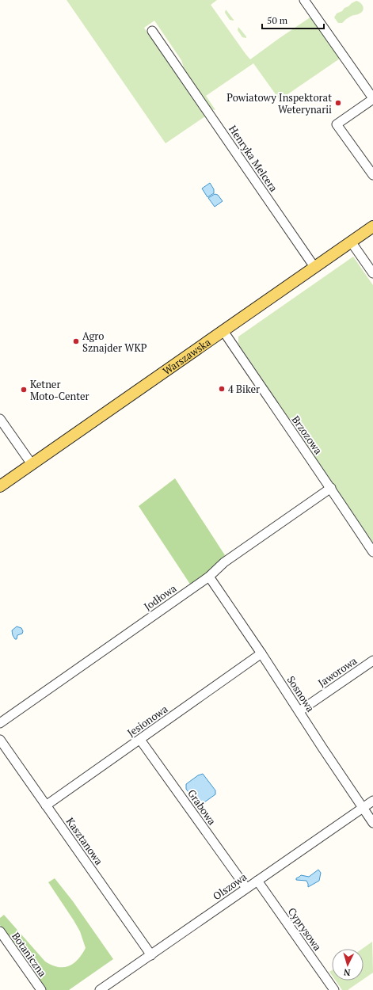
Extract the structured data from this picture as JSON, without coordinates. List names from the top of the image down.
{
  "streets": {
    "main road": ["Warszawska"],
    "street": [
      "Henryka Melcera",
      "Brzozowa",
      "Jodłowa",
      "Jaworowa",
      "Sosnowa",
      "Jesionowa",
      "Grabowa",
      "Kasztanowa",
      "Olszowa",
      "Cyprysowa",
      "Botaniczna"
    ]
  },
  "crossings": [
    ["Henryka Melcera", "Warszawska"],
    ["Warszawska", "Brzozowa"],
    ["Brzozowa", "Jodłowa"],
    ["Jodłowa", "Sosnowa"],
    ["Jaworowa", "Sosnowa"],
    ["Sosnowa", "Jesionowa"],
    ["Sosnowa", "Olszowa"],
    ["Jesionowa", "Grabowa"],
    ["Jesionowa", "Kasztanowa"],
    ["Grabowa", "Olszowa"],
    ["Kasztanowa", "Olszowa"],
    ["Olszowa", "Cyprysowa"]
  ],
  "places": [
    "Powiatowy Inspektorat Weterynarii",
    "Agro Sznajder WKP",
    "4 Biker",
    "Ketner Moto-Center"
  ],
  "scale_bar": "50 m",
  "north": "bottom"
}
